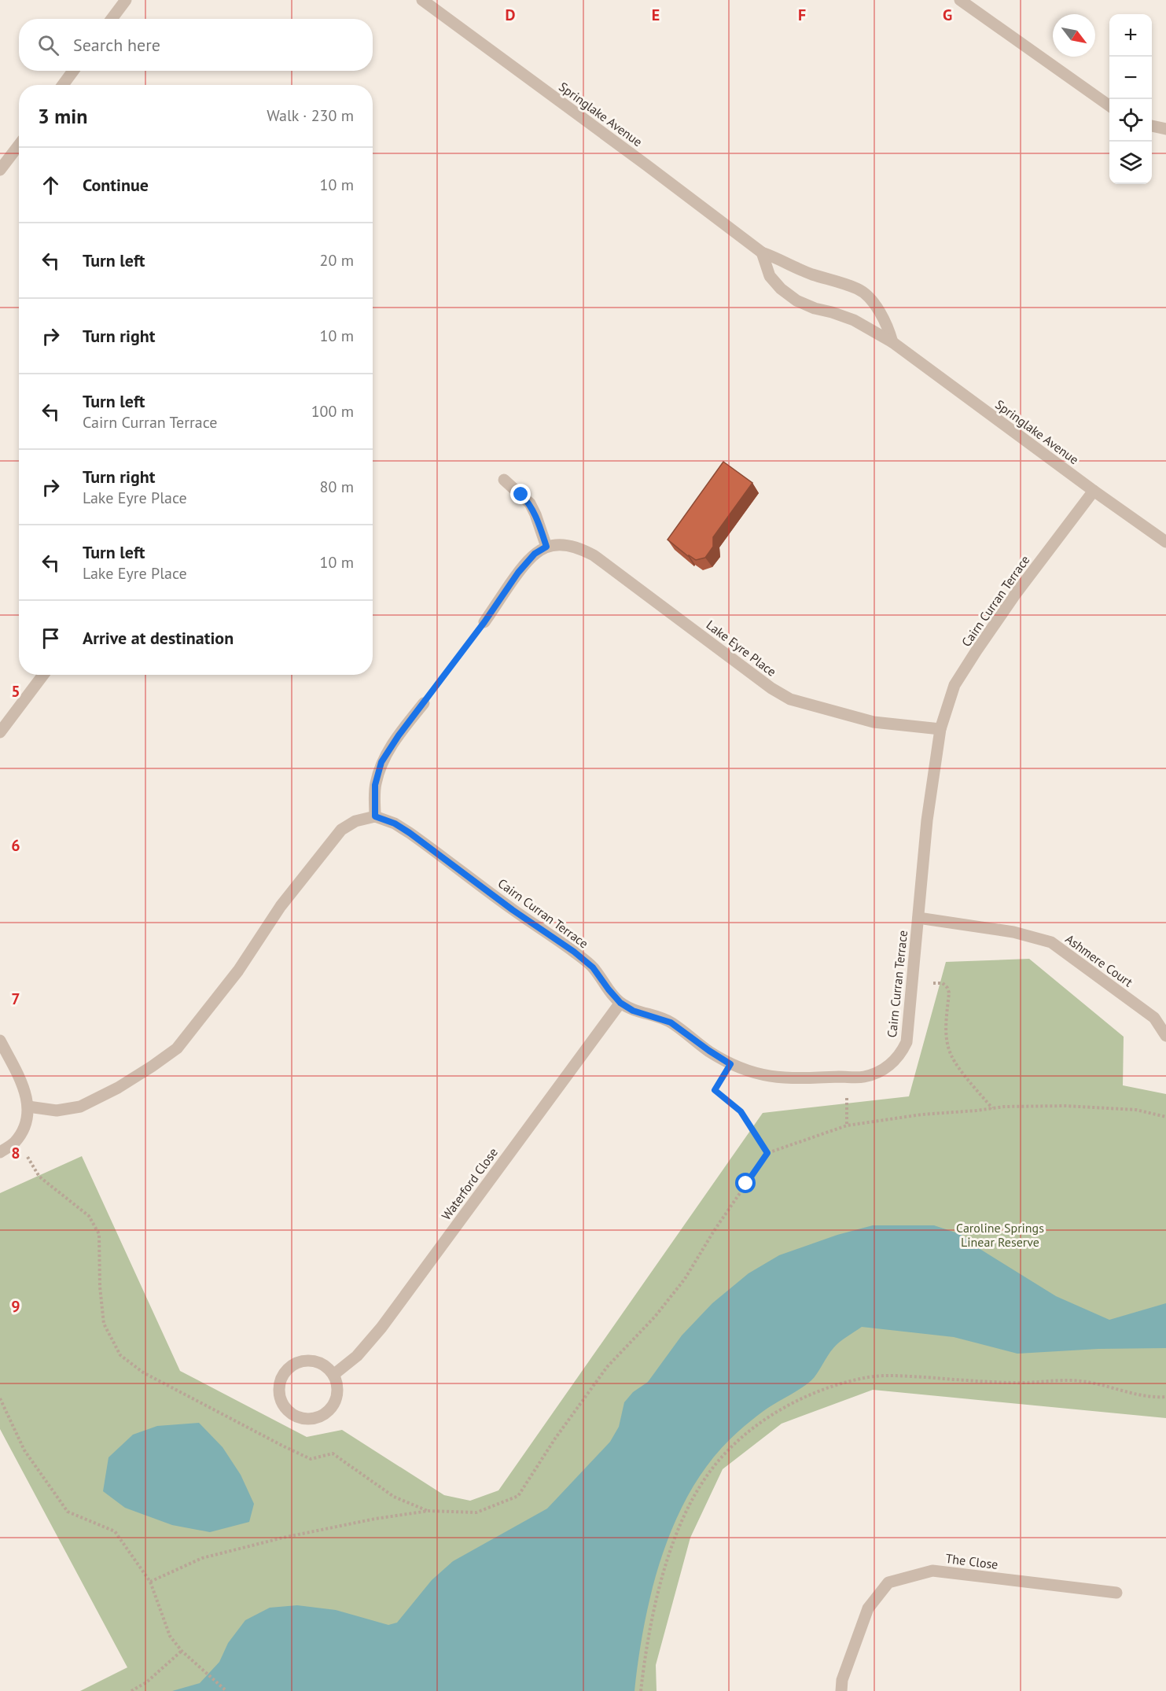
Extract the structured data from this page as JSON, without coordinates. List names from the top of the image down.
{
  "streets": {
    "street": [
      "Springlake Avenue",
      "Cairn Curran Terrace",
      "Lake Eyre Place",
      "Ashmere Court",
      "Waterford Close",
      "The Close"
    ]
  },
  "crossings": [
    ["Springlake Avenue", "Cairn Curran Terrace"],
    ["Cairn Curran Terrace", "Lake Eyre Place"],
    ["Cairn Curran Terrace", "Ashmere Court"],
    ["Cairn Curran Terrace", "Waterford Close"]
  ],
  "parks": ["Caroline Springs Linear Reserve"],
  "north": "bottom right",
  "page": {
    "map_buttons": ["+", "−"],
    "search": "Search here",
    "heading": ["3 min", "Walk · 230 m"],
    "list": [
      ["Continue", "10 m"],
      ["Turn left", "20 m"],
      ["Turn right", "10 m"],
      ["Turn left", "Cairn Curran Terrace", "100 m"],
      ["Turn right", "Lake Eyre Place", "80 m"],
      ["Turn left", "Lake Eyre Place", "10 m"],
      "Arrive at destination"
    ]
  },
  "grid": {
    "columns": [
      "D",
      "E",
      "F",
      "G"
    ],
    "rows": [
      "5",
      "6",
      "7",
      "8",
      "9"
    ]
  }
}
